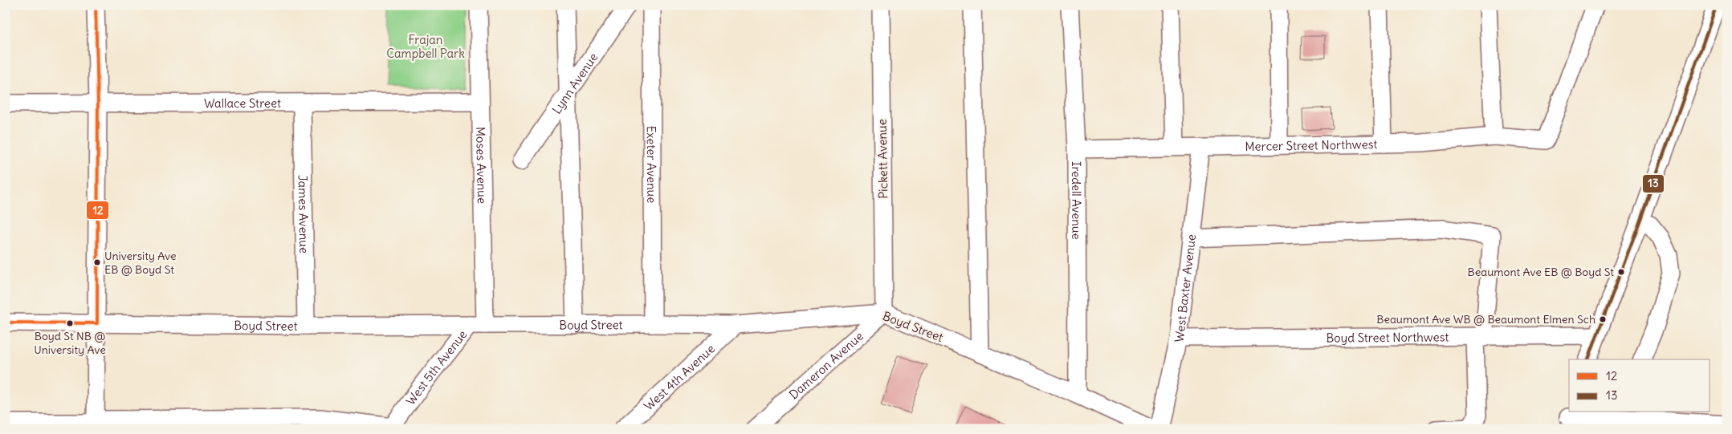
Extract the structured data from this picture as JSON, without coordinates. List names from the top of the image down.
{
  "streets": {
    "street": [
      "Lynn Avenue",
      "Wallace Street",
      "Mercer Street Northwest",
      "Pickett Avenue",
      "Exeter Avenue",
      "Moses Avenue",
      "Iredell Avenue",
      "James Avenue",
      "West Baxter Avenue",
      "Boyd Street",
      "Boyd Street Northwest",
      "Dameron Avenue",
      "West 5th Avenue",
      "West 4th Avenue"
    ]
  },
  "crossings": [
    ["Wallace Street", "Moses Avenue"],
    ["Wallace Street", "James Avenue"],
    ["Mercer Street Northwest", "Iredell Avenue"],
    ["Mercer Street Northwest", "West Baxter Avenue"],
    ["Pickett Avenue", "Boyd Street"],
    ["Pickett Avenue", "Dameron Avenue"],
    ["Exeter Avenue", "Boyd Street"],
    ["Moses Avenue", "Boyd Street"],
    ["Moses Avenue", "West 5th Avenue"],
    ["Iredell Avenue", "Boyd Street"],
    ["James Avenue", "Boyd Street"],
    ["West Baxter Avenue", "Boyd Street Northwest"],
    ["Boyd Street", "Dameron Avenue"],
    ["Boyd Street", "West 5th Avenue"],
    ["Boyd Street", "West 4th Avenue"]
  ],
  "parks": ["Frajan Campbell Park"],
  "places": [
    "University Ave EB @ Boyd St",
    "Beaumont Ave EB @ Boyd St",
    "Beaumont Ave WB @ Beaumont Elmen Sch",
    "Boyd St NB @ University Ave"
  ],
  "lines": ["transit line 12", "transit line 13"],
  "legend": ["12", "13"]
}
